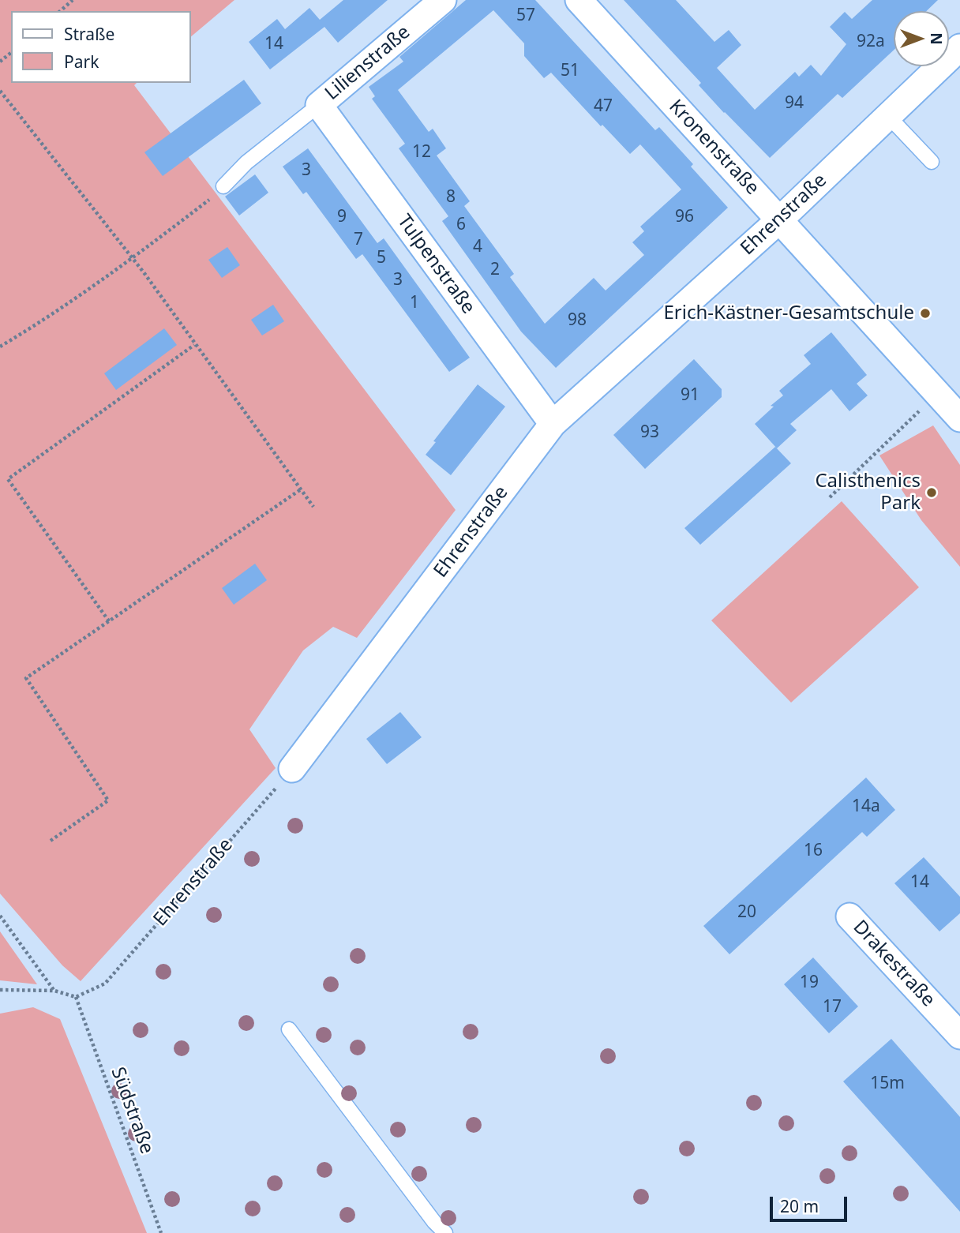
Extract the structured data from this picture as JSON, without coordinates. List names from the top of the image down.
{
  "streets": {
    "street": [
      "Lilienstraße",
      "Kronenstraße",
      "Ehrenstraße",
      "Tulpenstraße",
      "Drakestraße"
    ],
    "path": ["Südstraße"]
  },
  "crossings": [
    ["Lilienstraße", "Tulpenstraße"],
    ["Kronenstraße", "Ehrenstraße"],
    ["Ehrenstraße", "Tulpenstraße"],
    ["Ehrenstraße", "Südstraße"]
  ],
  "places": ["Erich-Kästner-Gesamtschule", "Calisthenics Park"],
  "house_numbers": [
    "57",
    "92a",
    "14",
    "51",
    "94",
    "47",
    "12",
    "3",
    "8",
    "9",
    "96",
    "6",
    "7",
    "4",
    "5",
    "2",
    "3",
    "1",
    "98",
    "91",
    "93",
    "14a",
    "16",
    "14",
    "20",
    "19",
    "17",
    "15m"
  ],
  "legend": ["Straße", "Park"],
  "scale_bar": "20 m",
  "north": "right"
}
